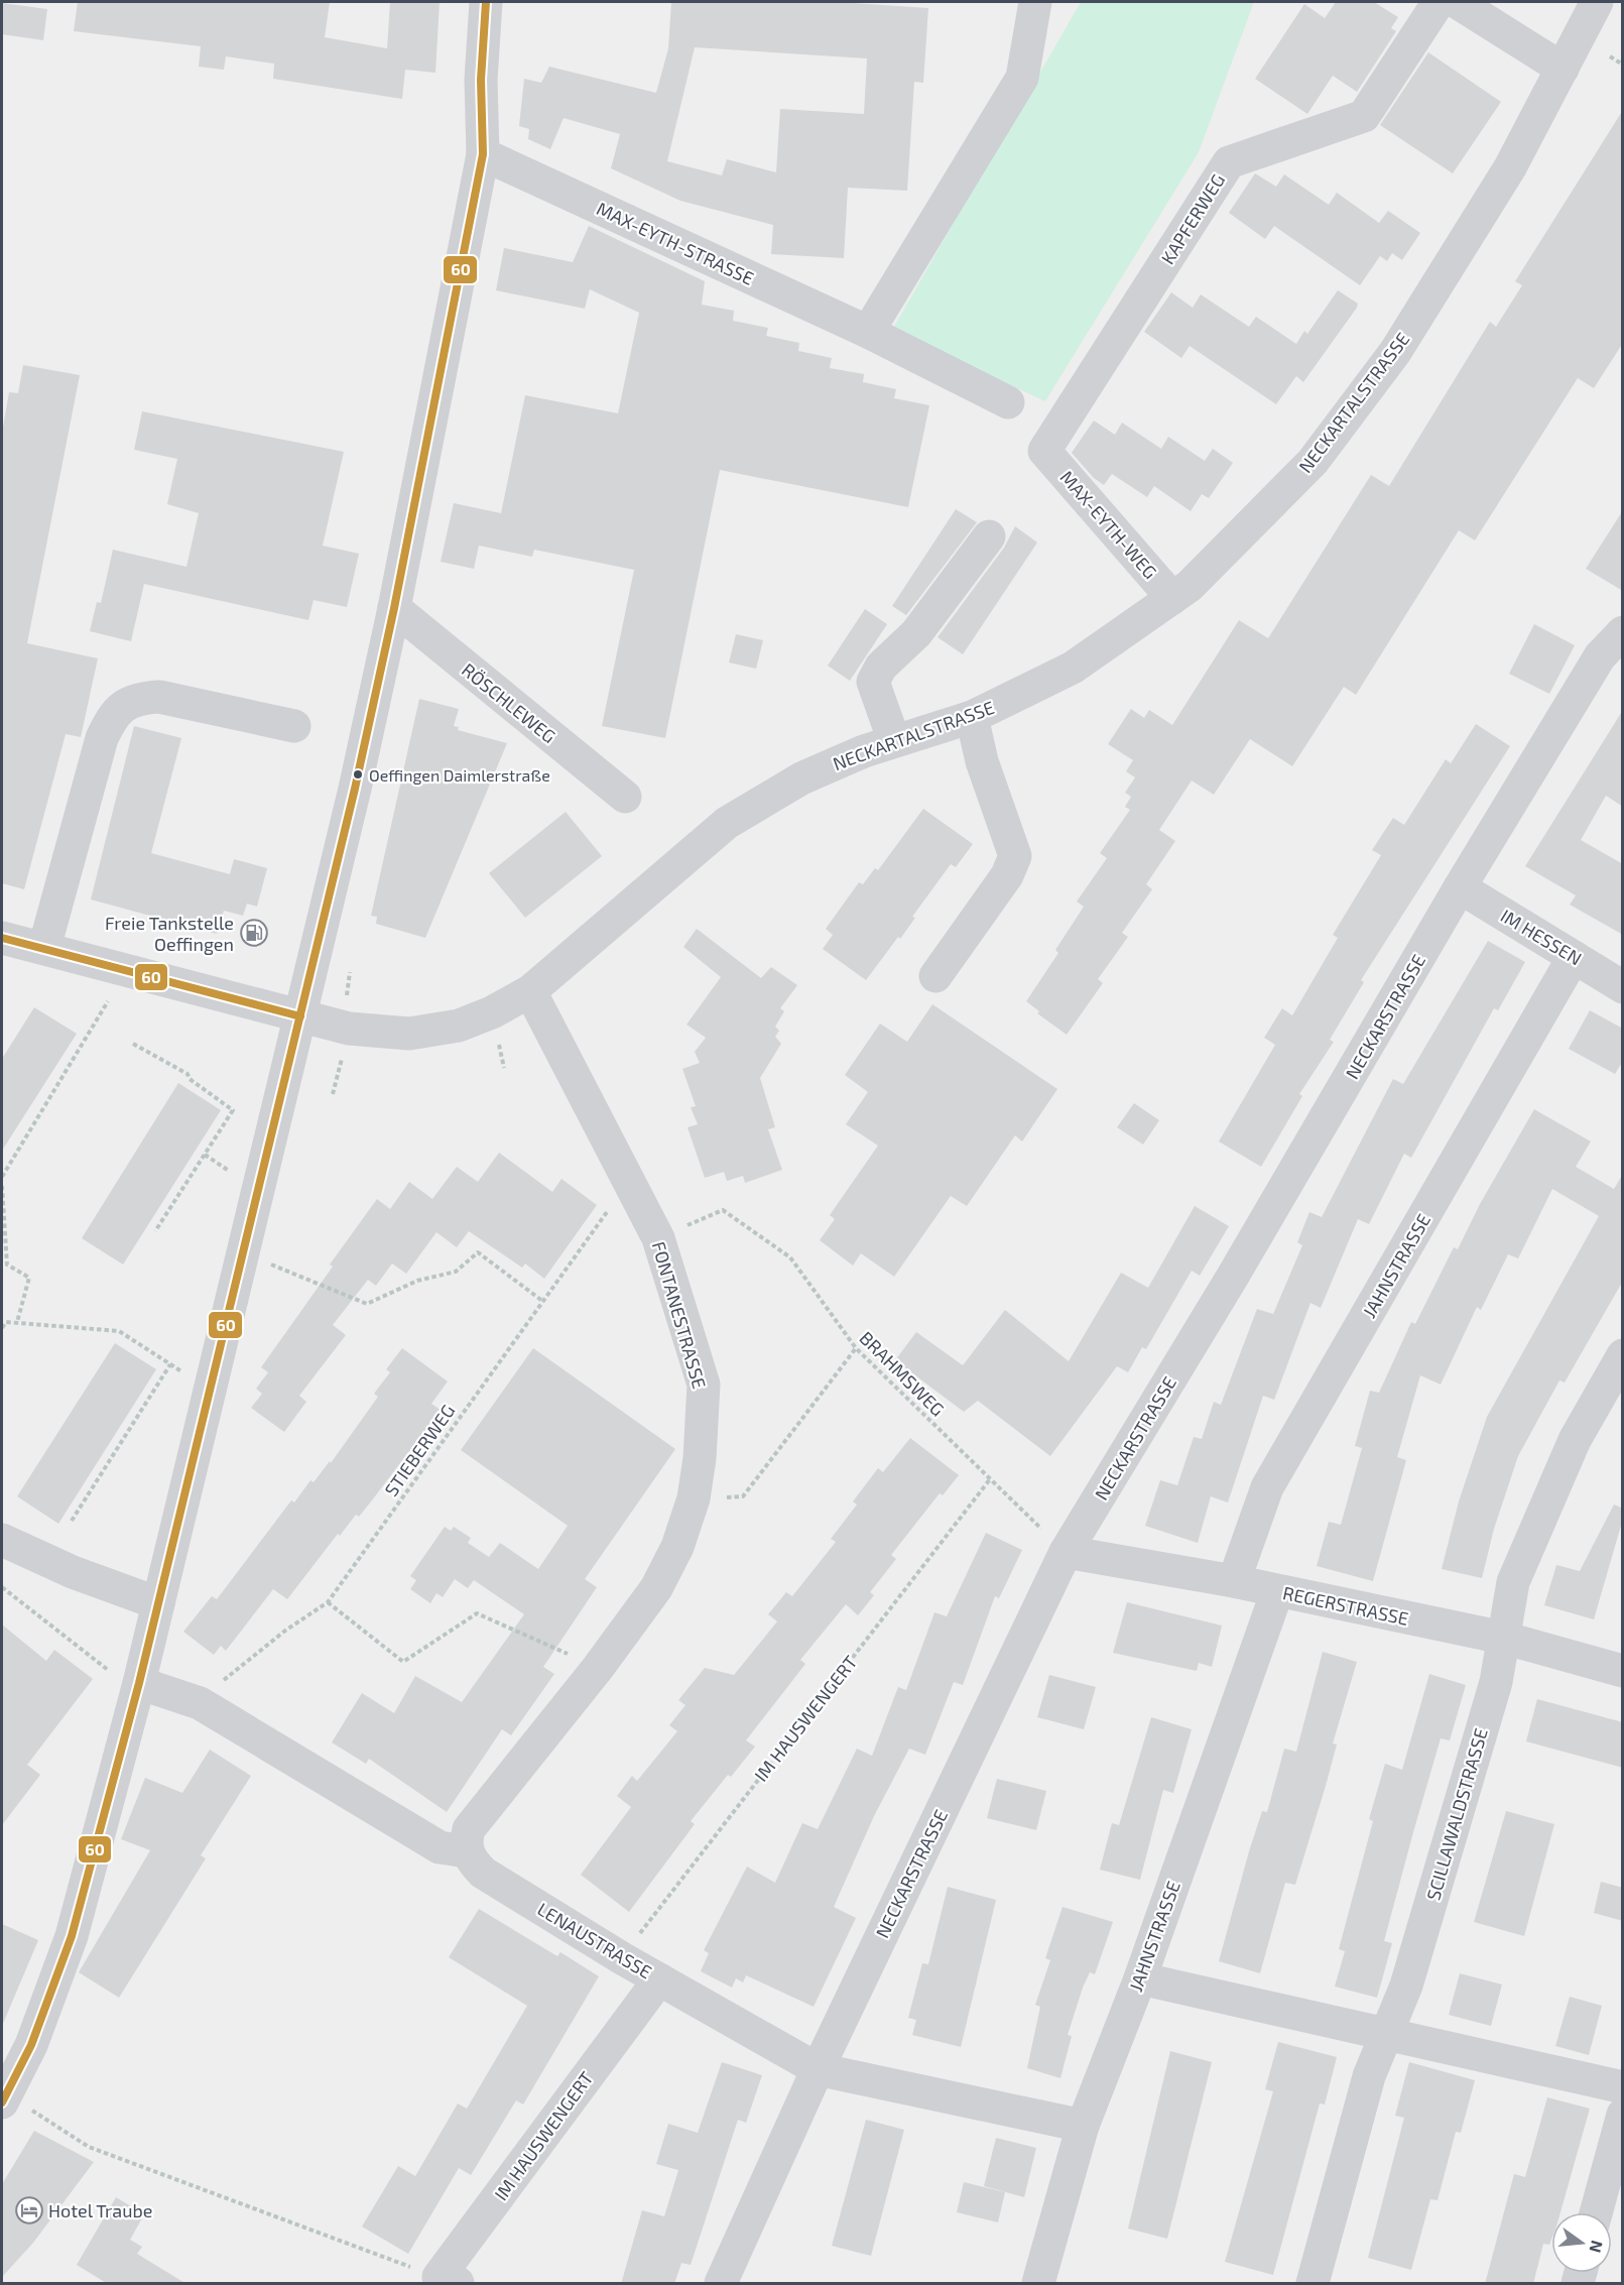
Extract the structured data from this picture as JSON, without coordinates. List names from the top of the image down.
{
  "streets": {
    "street": [
      "KAPFERWEG",
      "MAX-EYTH-STRASSE",
      "NECKARTALSTRASSE",
      "MAX-EYTH-WEG",
      "RÖSCHLEWEG",
      "IM HESSEN",
      "NECKARSTRASSE",
      "JAHNSTRASSE",
      "FONTANESTRASSE",
      "REGERSTRASSE",
      "IM HAUSWENGERT",
      "SCILLAWALDSTRASSE",
      "LENAUSTRASSE"
    ],
    "path": ["BRAHMSWEG", "STIEBERWEG"]
  },
  "crossings": [
    ["KAPFERWEG", "MAX-EYTH-WEG"],
    ["NECKARTALSTRASSE", "MAX-EYTH-WEG"],
    ["NECKARTALSTRASSE", "FONTANESTRASSE"],
    ["IM HESSEN", "NECKARSTRASSE"],
    ["IM HESSEN", "JAHNSTRASSE"],
    ["NECKARSTRASSE", "BRAHMSWEG"],
    ["NECKARSTRASSE", "REGERSTRASSE"],
    ["NECKARSTRASSE", "LENAUSTRASSE"],
    ["JAHNSTRASSE", "REGERSTRASSE"],
    ["JAHNSTRASSE", "LENAUSTRASSE"],
    ["FONTANESTRASSE", "BRAHMSWEG"],
    ["FONTANESTRASSE", "STIEBERWEG"],
    ["FONTANESTRASSE", "LENAUSTRASSE"],
    ["BRAHMSWEG", "REGERSTRASSE"],
    ["BRAHMSWEG", "IM HAUSWENGERT"],
    ["REGERSTRASSE", "SCILLAWALDSTRASSE"],
    ["IM HAUSWENGERT", "LENAUSTRASSE"]
  ],
  "places": {
    "other": ["Oeffingen Daimlerstraße"],
    "fuel station": ["Freie Tankstelle Oeffingen"],
    "hotel": ["Hotel Traube"]
  },
  "lines": ["transit line 60"],
  "north": "right"
}
